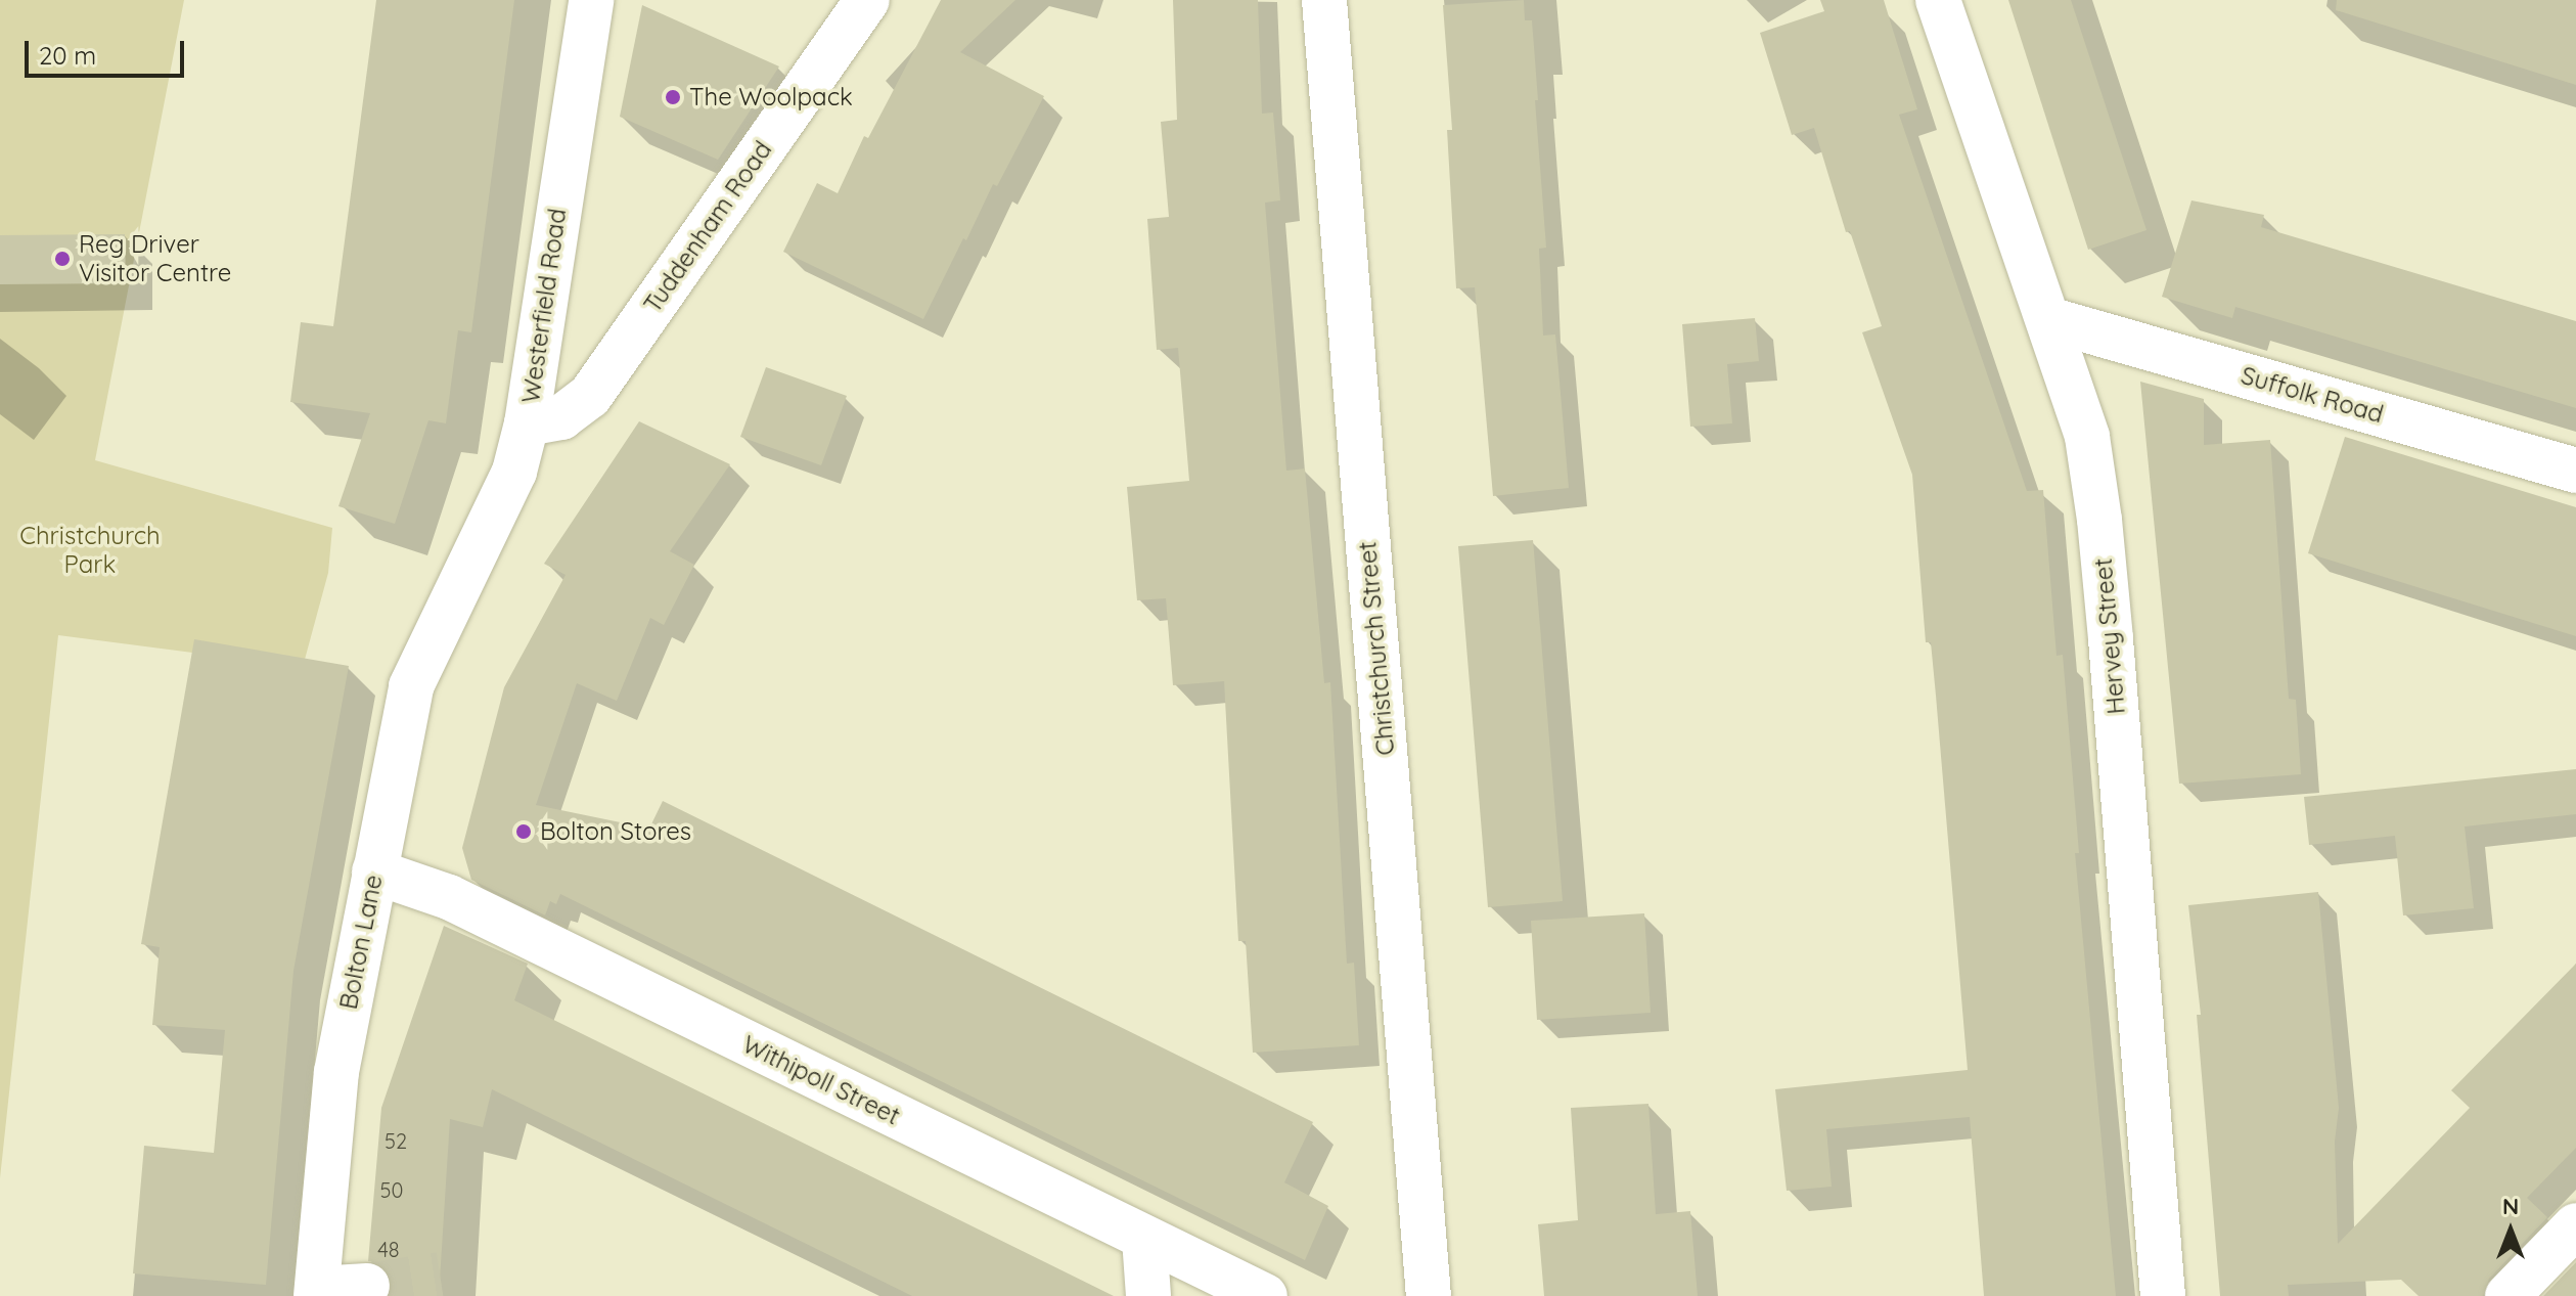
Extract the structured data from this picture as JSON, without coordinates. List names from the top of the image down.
{
  "streets": {
    "street": [
      "Tuddenham Road",
      "Westerfield Road",
      "Suffolk Road",
      "Hervey Street",
      "Christchurch Street",
      "Bolton Lane",
      "Withipoll Street"
    ]
  },
  "crossings": [
    ["Tuddenham Road", "Westerfield Road"],
    ["Westerfield Road", "Bolton Lane"],
    ["Suffolk Road", "Hervey Street"],
    ["Bolton Lane", "Withipoll Street"]
  ],
  "parks": ["Christchurch Park"],
  "places": ["The Woolpack", "Reg Driver Visitor Centre", "Bolton Stores"],
  "house_numbers": ["52", "50", "48"],
  "scale_bar": "20 m",
  "north": "top"
}
